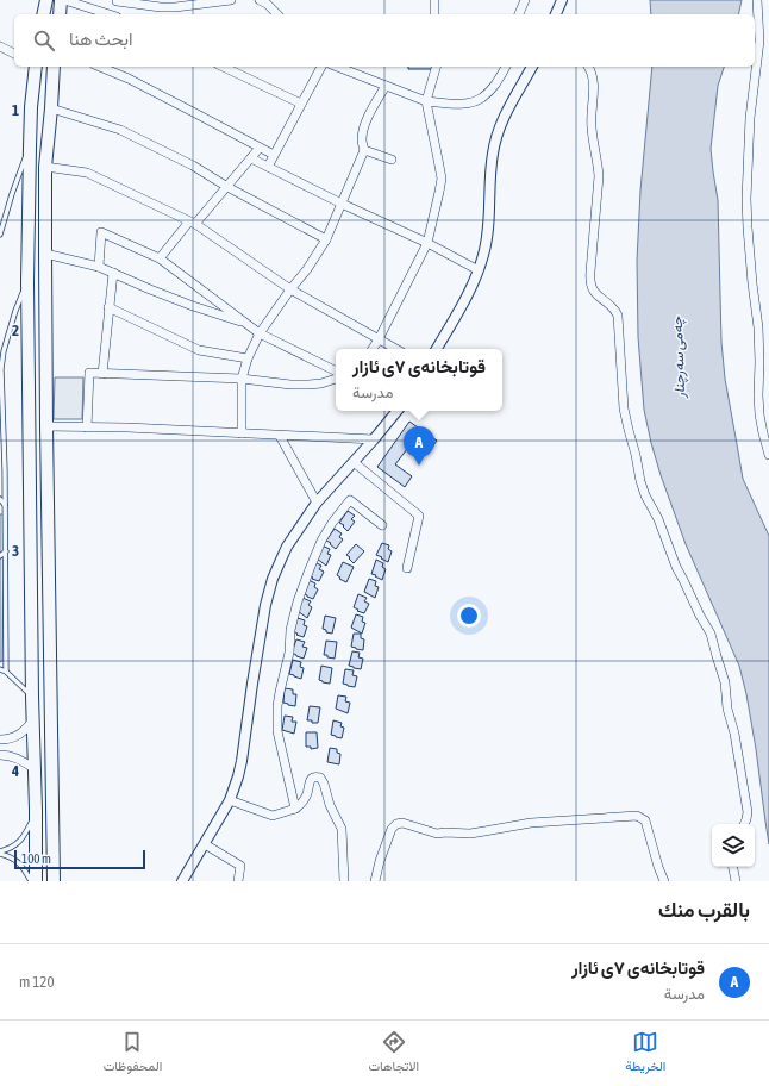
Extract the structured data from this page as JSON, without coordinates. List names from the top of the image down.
{
  "water": ["چەمی سەرچنار"],
  "scale_bar": "100 m",
  "page": {
    "search": "ابحث هنا",
    "popup": ["قوتابخانەی ٧ی ئازار", "مدرسة"],
    "pins": "A",
    "scale": "100 m",
    "heading": "بالقرب منك",
    "list": [
      {
        "mark": "A",
        "name": "قوتابخانەی ٧ی ئازار",
        "note": "مدرسة",
        "value": "120 m"
      }
    ],
    "nav": ["الخريطة", "الاتجاهات", "المحفوظات"]
  },
  "grid": {
    "rows": [
      "1",
      "2",
      "3",
      "4"
    ]
  }
}
